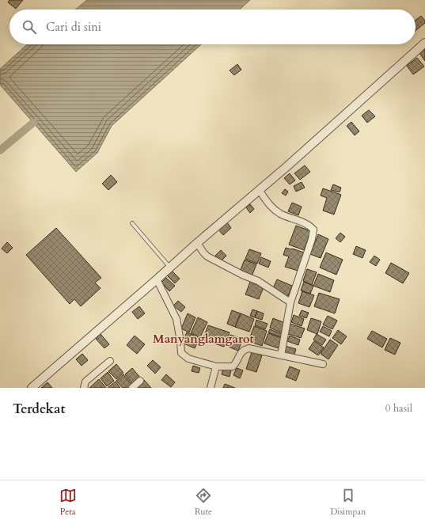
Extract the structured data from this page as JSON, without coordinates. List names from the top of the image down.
{
  "districts": ["Manyanglamgarot"],
  "page": {
    "search": "Cari di sini",
    "heading": ["Terdekat", "0 hasil"],
    "nav": ["Peta", "Rute", "Disimpan"]
  }
}
